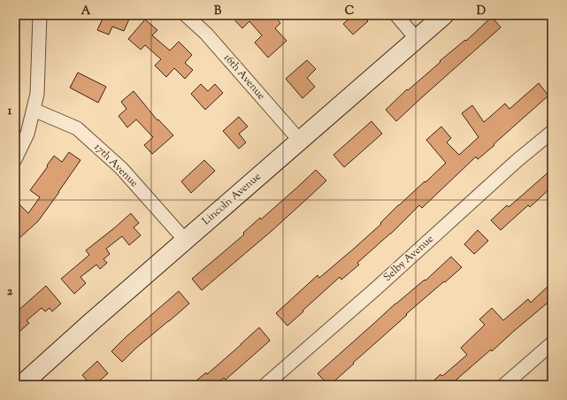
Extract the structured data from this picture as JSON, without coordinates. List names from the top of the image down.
{
  "streets": {
    "street": [
      "16th Avenue",
      "17th Avenue",
      "Lincoln Avenue",
      "Selby Avenue"
    ]
  },
  "crossings": [
    ["16th Avenue", "Lincoln Avenue"],
    ["17th Avenue", "Lincoln Avenue"]
  ],
  "grid": {
    "columns": [
      "A",
      "B",
      "C",
      "D"
    ],
    "rows": ["1", "2"]
  }
}
